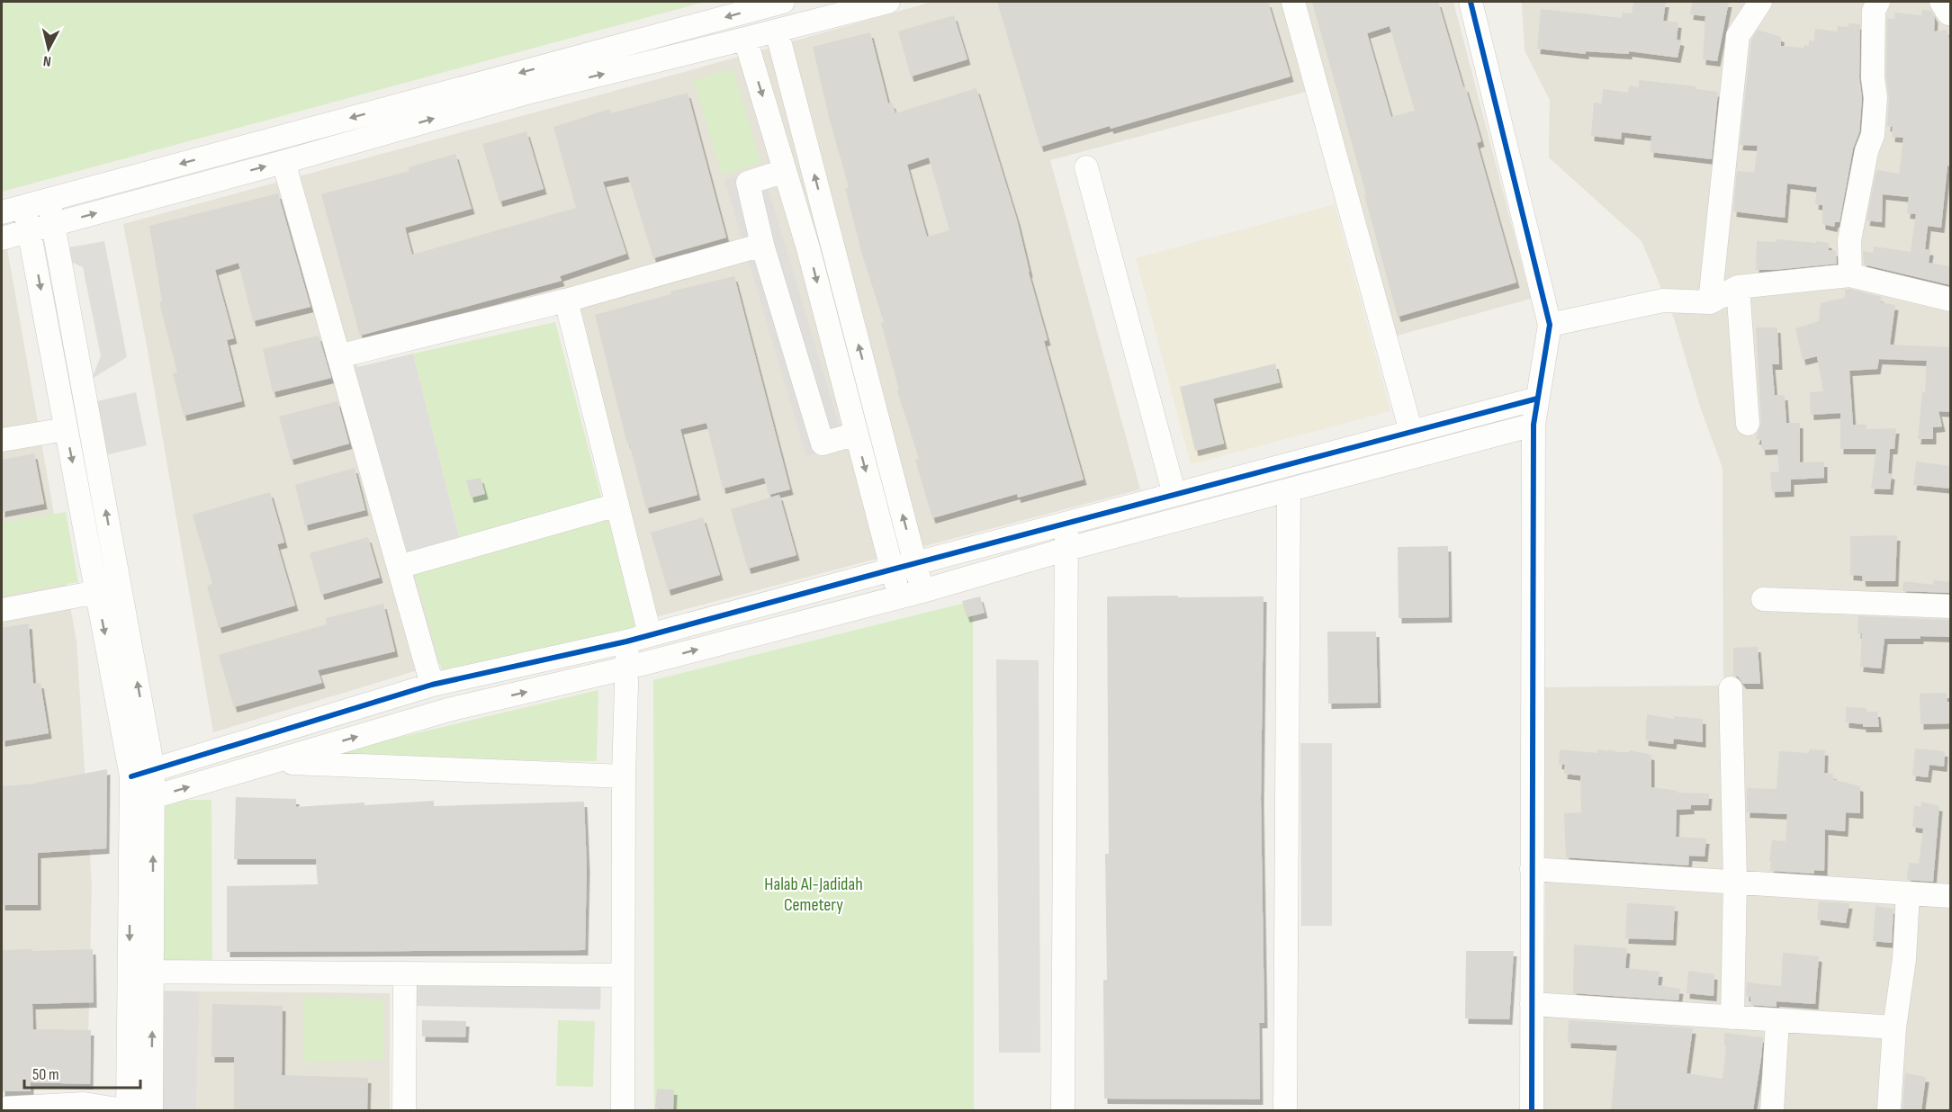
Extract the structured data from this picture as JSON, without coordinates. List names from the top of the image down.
{
  "parks": ["Halab Al-Jadidah Cemetery"],
  "scale_bar": "50 m",
  "north": "bottom"
}
